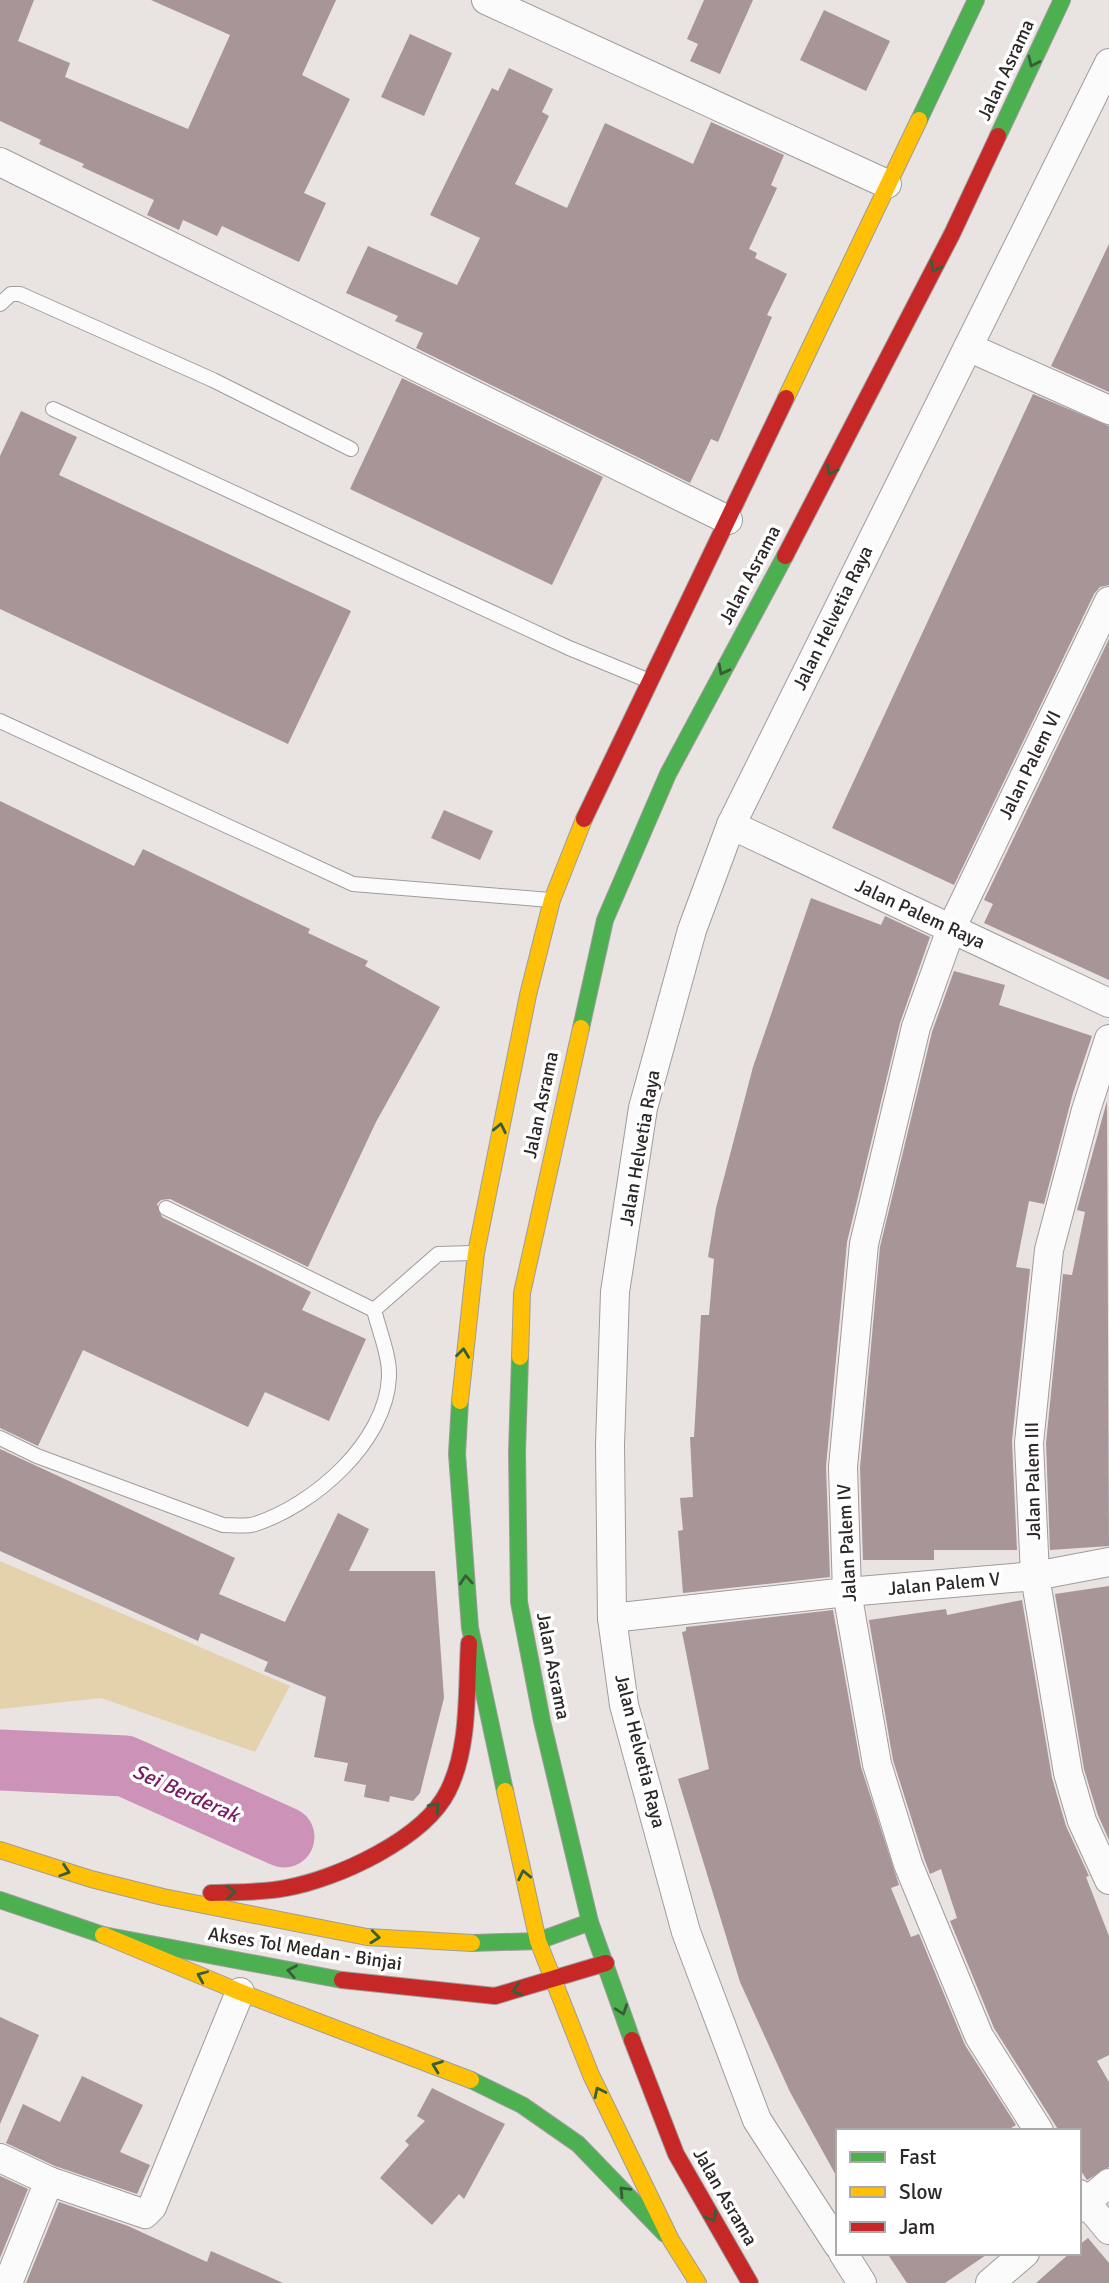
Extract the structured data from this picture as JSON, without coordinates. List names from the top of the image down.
{
  "streets": {
    "main road": ["Jalan Asrama", "Akses Tol Medan - Binjai"],
    "street": [
      "Jalan Helvetia Raya",
      "Jalan Palem VI",
      "Jalan Palem Raya",
      "Jalan Palem III",
      "Jalan Palem IV",
      "Jalan Palem V"
    ]
  },
  "crossings": [
    ["Jalan Asrama", "Akses Tol Medan - Binjai"],
    ["Jalan Helvetia Raya", "Jalan Palem Raya"],
    ["Jalan Helvetia Raya", "Jalan Palem V"],
    ["Jalan Palem VI", "Jalan Palem Raya"],
    ["Jalan Palem VI", "Jalan Palem IV"],
    ["Jalan Palem Raya", "Jalan Palem IV"],
    ["Jalan Palem III", "Jalan Palem V"],
    ["Jalan Palem IV", "Jalan Palem V"]
  ],
  "water": ["Sei Berderak"],
  "legend": ["Fast", "Slow", "Jam"]
}
